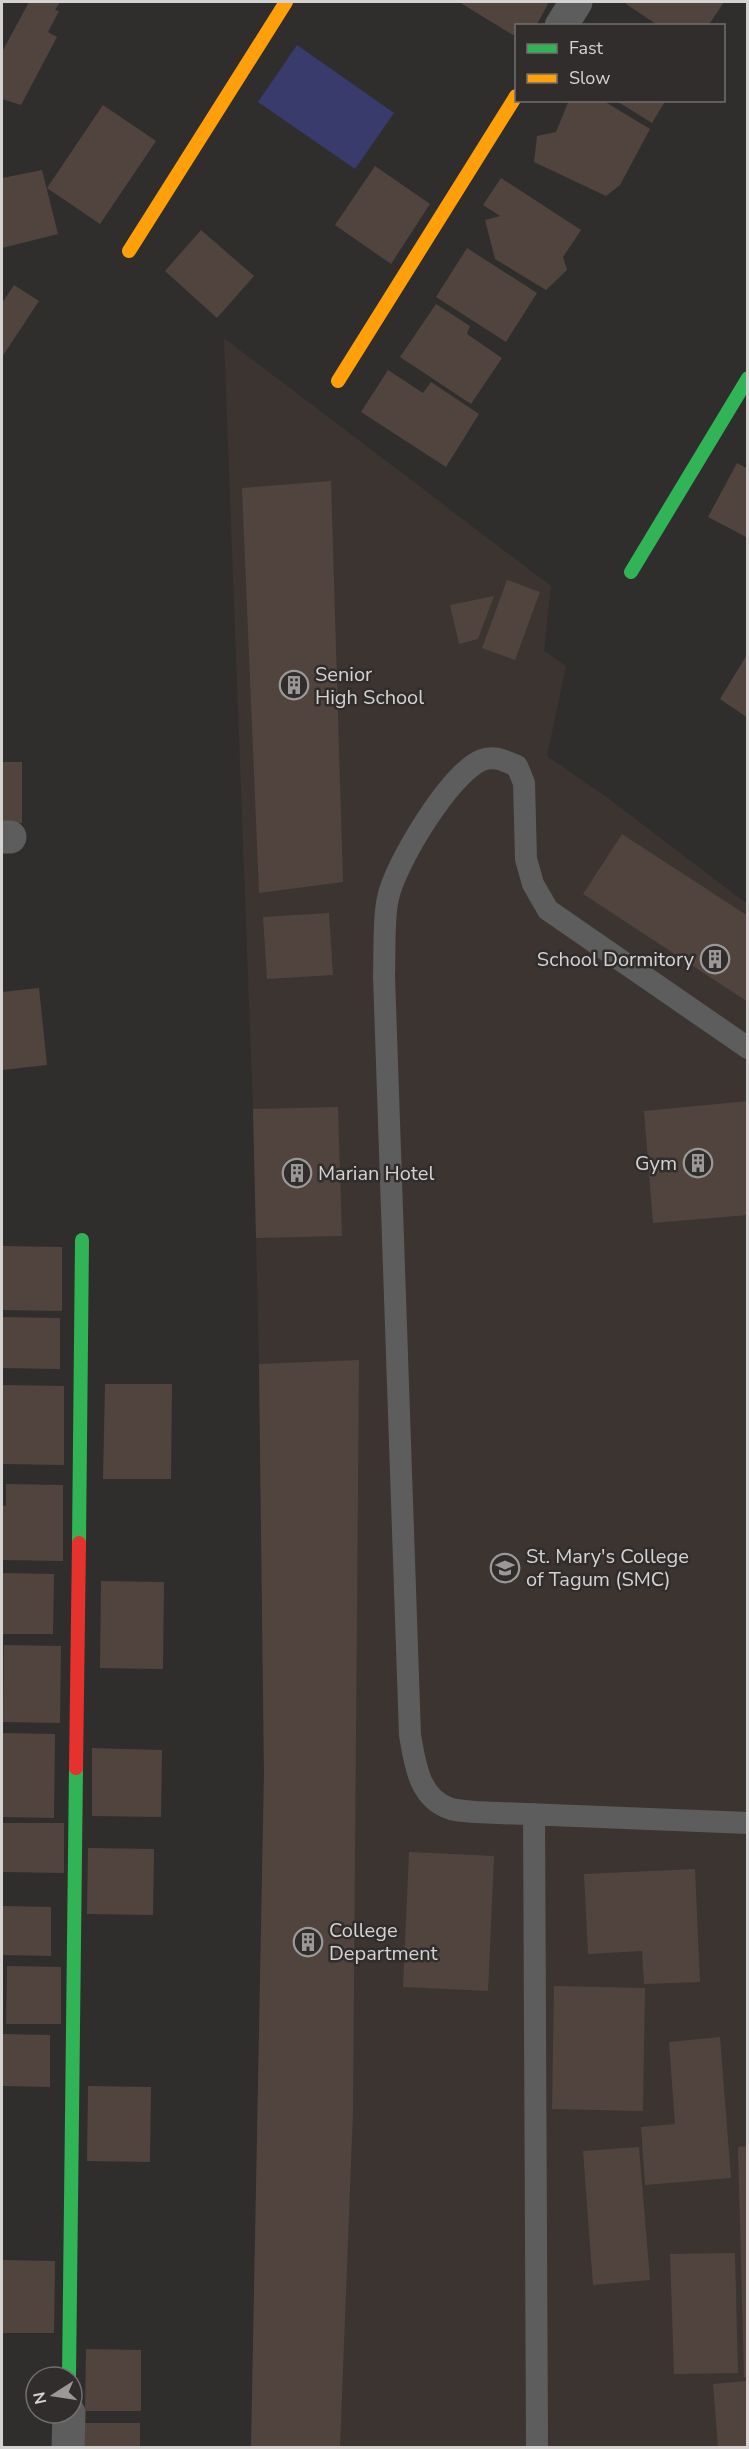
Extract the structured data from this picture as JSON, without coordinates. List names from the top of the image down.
{
  "places": {
    "building": [
      "Senior High School",
      "School Dormitory",
      "Gym",
      "Marian Hotel",
      "College Department"
    ],
    "school or university": ["St. Mary's College of Tagum (SMC)"]
  },
  "legend": ["Fast", "Slow"],
  "north": "left"
}
